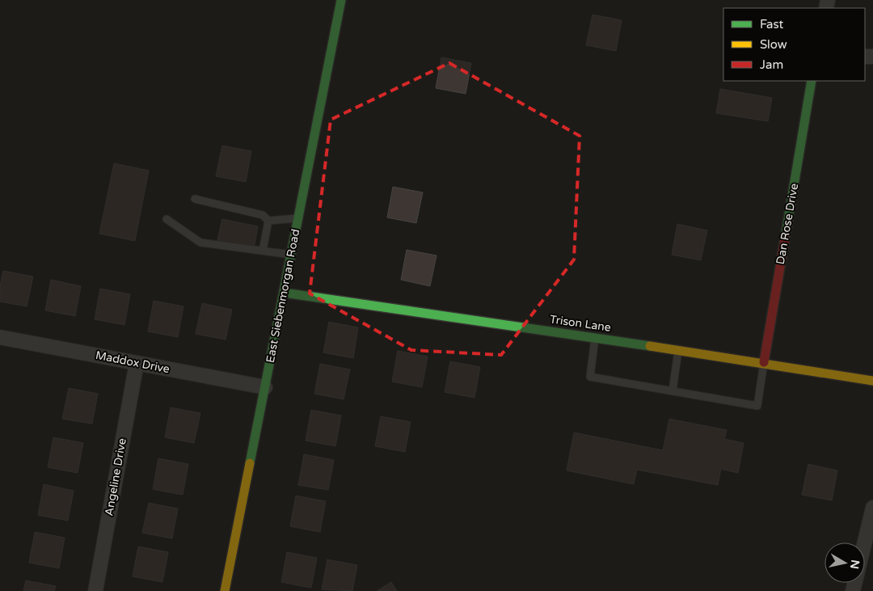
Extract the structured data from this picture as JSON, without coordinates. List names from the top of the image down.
{
  "streets": {
    "street": [
      "Dan Rose Drive",
      "East Siebenmorgan Road",
      "Trison Lane",
      "Maddox Drive",
      "Angeline Drive"
    ]
  },
  "crossings": [
    ["Dan Rose Drive", "Trison Lane"],
    ["East Siebenmorgan Road", "Trison Lane"],
    ["East Siebenmorgan Road", "Maddox Drive"],
    ["Maddox Drive", "Angeline Drive"]
  ],
  "legend": ["Fast", "Slow", "Jam"],
  "north": "right"
}
